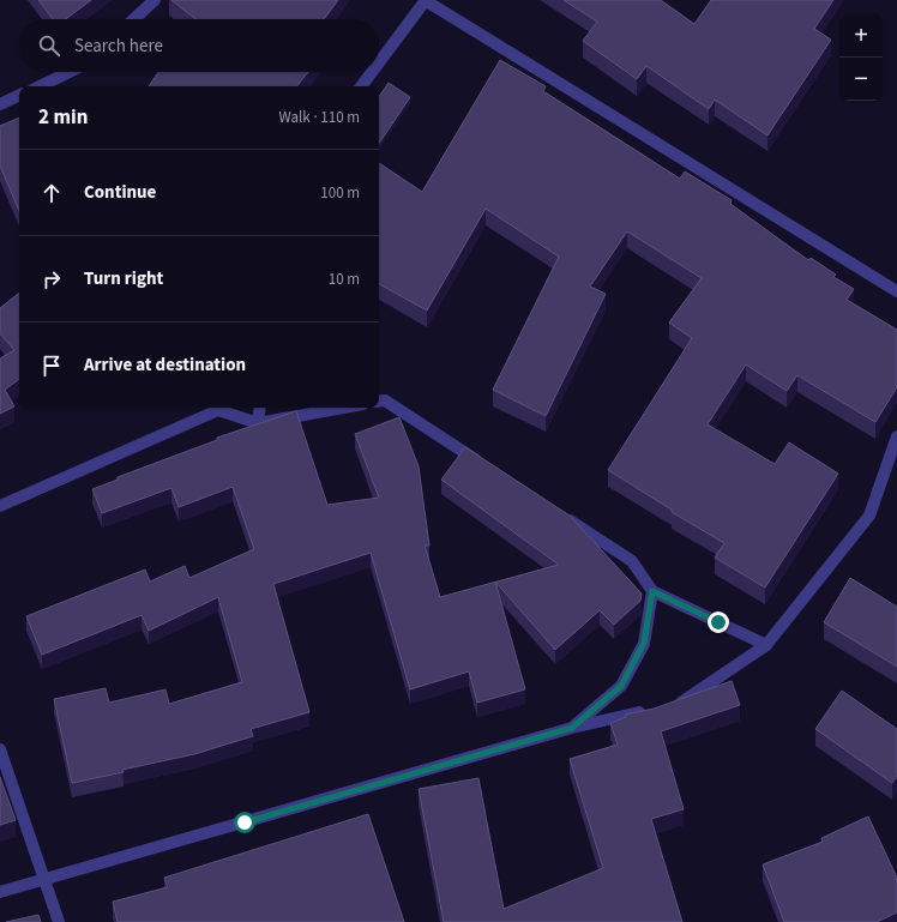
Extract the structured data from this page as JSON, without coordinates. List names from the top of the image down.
{
  "page": {
    "map_buttons": ["+", "−"],
    "search": "Search here",
    "heading": ["2 min", "Walk · 110 m"],
    "list": [
      ["Continue", "100 m"],
      ["Turn right", "10 m"],
      "Arrive at destination"
    ]
  }
}
